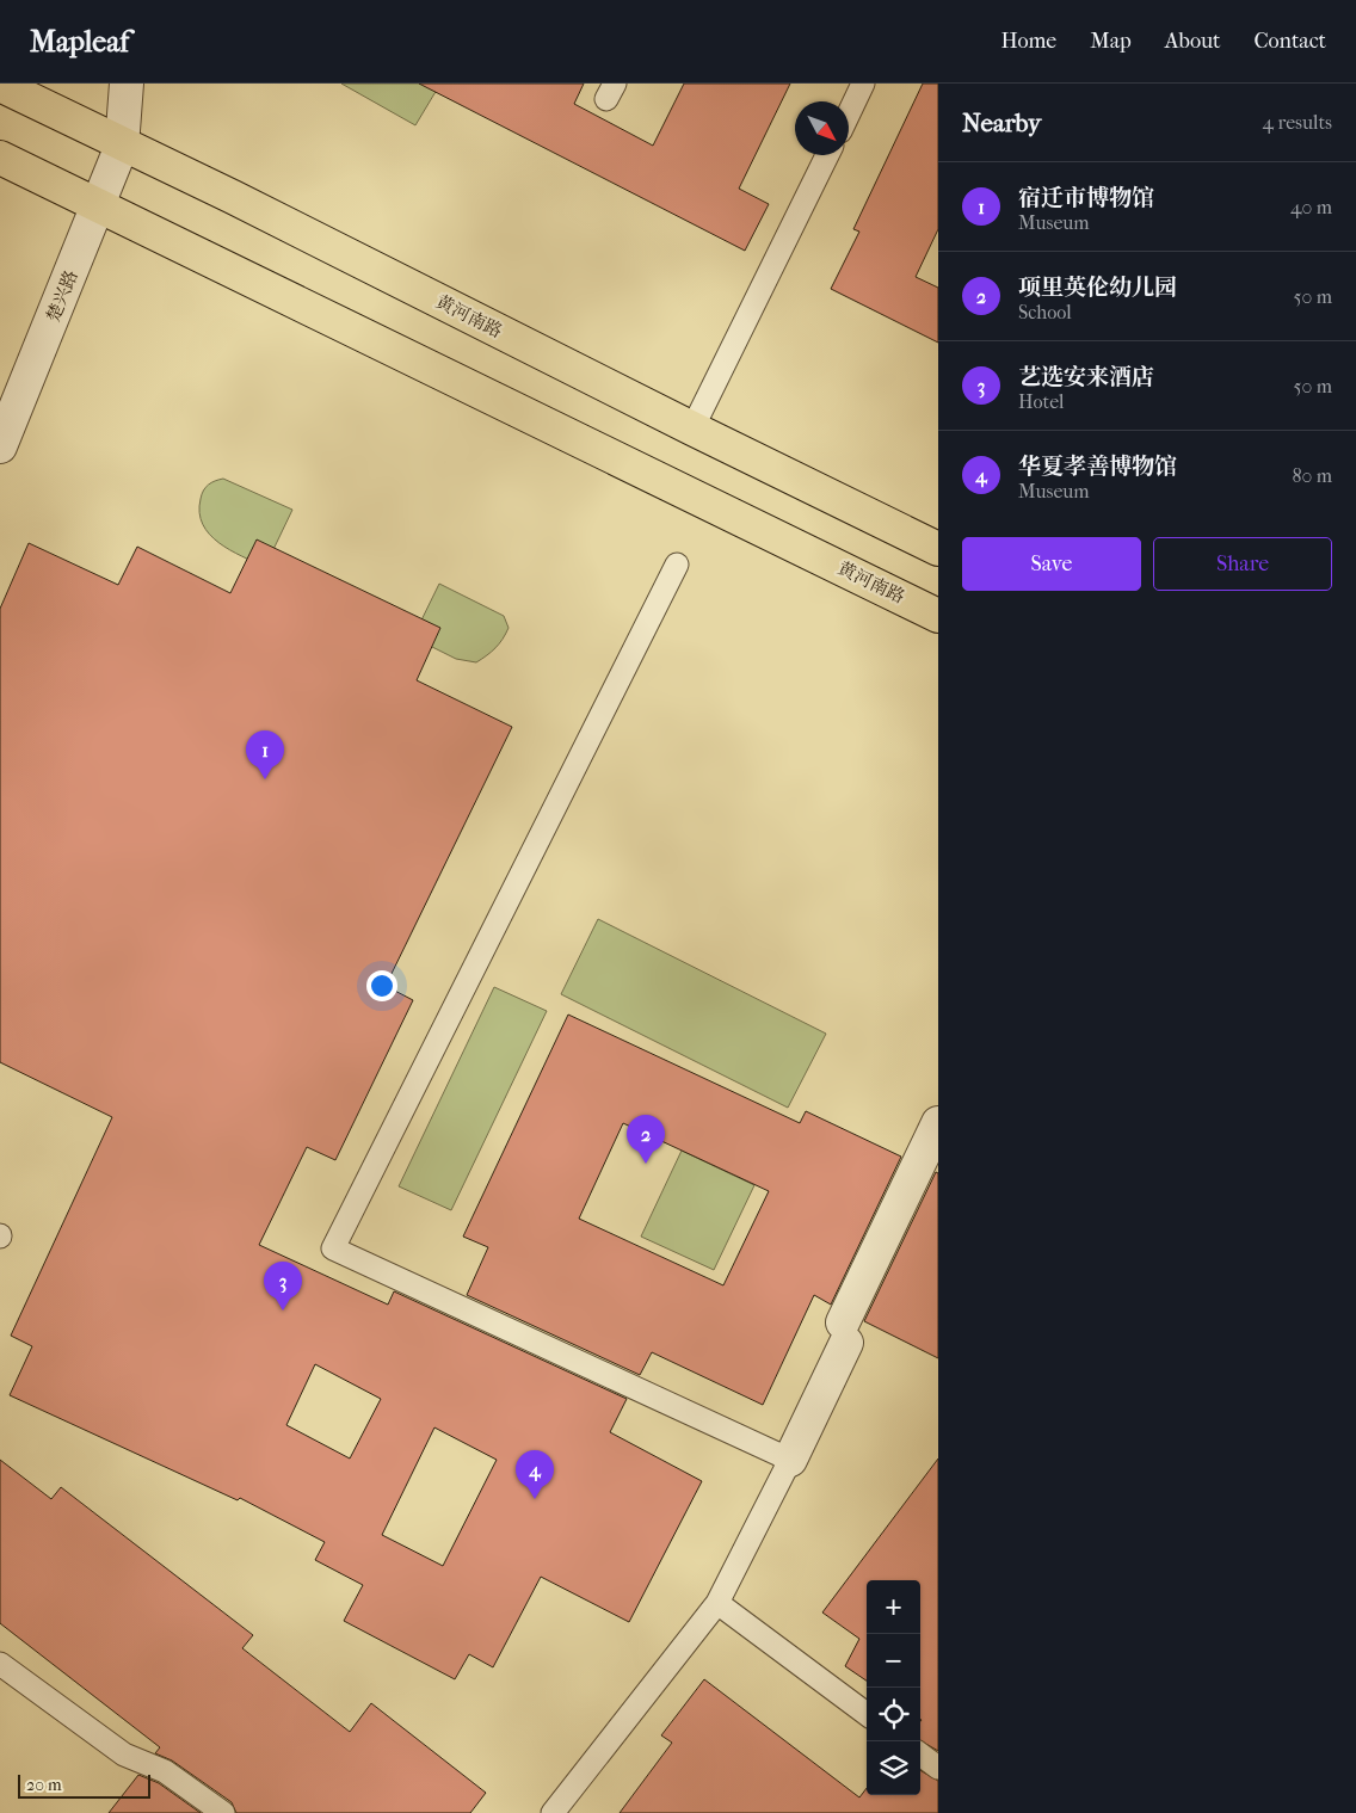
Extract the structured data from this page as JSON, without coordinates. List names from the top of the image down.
{
  "streets": {
    "main road": ["黄河南路"],
    "street": ["楚兴路"]
  },
  "crossings": [
    ["楚兴路", "黄河南路"]
  ],
  "scale_bar": "20 m",
  "north": "bottom right",
  "page": {
    "header": "Mapleaf",
    "nav": [
      "Home",
      "Map",
      "About",
      "Contact"
    ],
    "heading": ["Nearby", "4 results"],
    "list": [
      {
        "mark": "1",
        "name": "宿迁市博物馆",
        "note": "Museum",
        "value": "40 m"
      },
      {
        "mark": "2",
        "name": "项里英伦幼儿园",
        "note": "School",
        "value": "50 m"
      },
      {
        "mark": "3",
        "name": "艺选安来酒店",
        "note": "Hotel",
        "value": "50 m"
      },
      {
        "mark": "4",
        "name": "华夏孝善博物馆",
        "note": "Museum",
        "value": "80 m"
      }
    ],
    "buttons": ["Save", "Share"],
    "pins": [
      "1",
      "2",
      "3",
      "4"
    ],
    "map_buttons": ["+", "−"],
    "scale": "20 m"
  }
}
